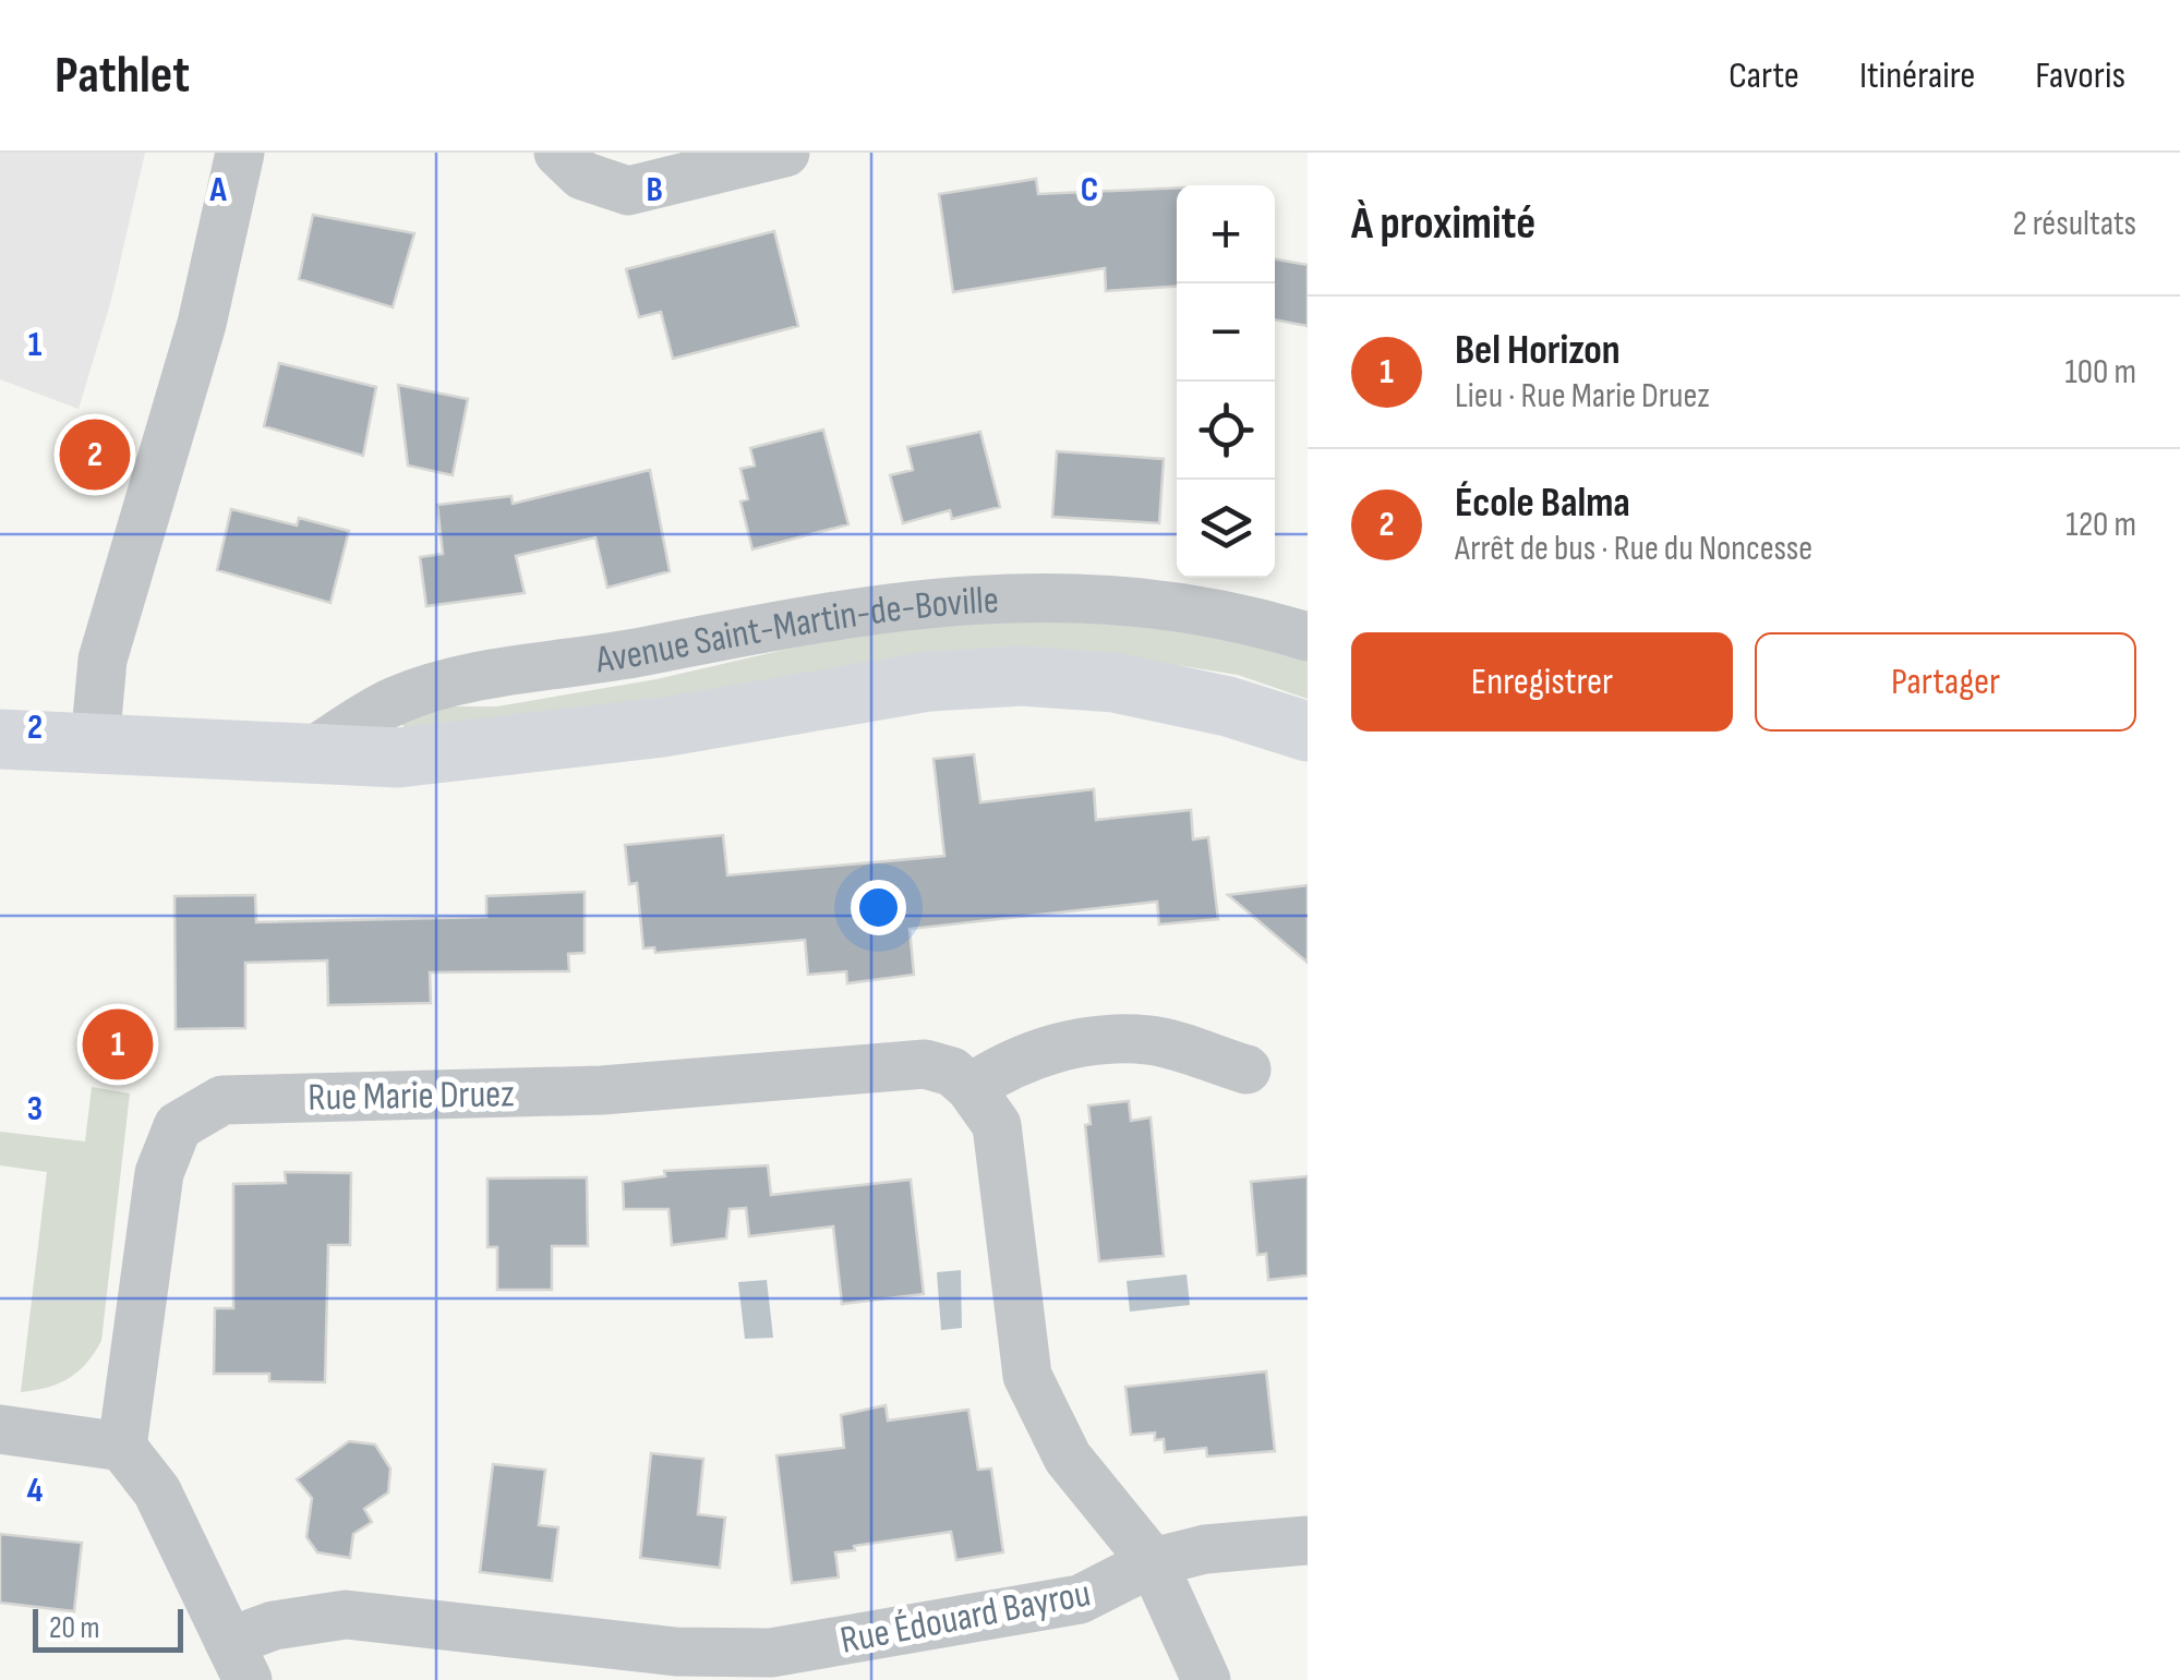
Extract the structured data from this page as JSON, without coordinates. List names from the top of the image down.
{
  "streets": {
    "street": ["Avenue Saint-Martin-de-Boville", "Rue Marie Druez", "Rue Édouard Bayrou"]
  },
  "scale_bar": "20 m",
  "page": {
    "header": "Pathlet",
    "nav": ["Carte", "Itinéraire", "Favoris"],
    "heading": ["À proximité", "2 résultats"],
    "map_buttons": ["+", "−"],
    "list": [
      {
        "mark": "1",
        "name": "Bel Horizon",
        "note": "Lieu · Rue Marie Druez",
        "value": "100 m"
      },
      {
        "mark": "2",
        "name": "École Balma",
        "note": "Arrêt de bus · Rue du Noncesse",
        "value": "120 m"
      }
    ],
    "pins": ["2", "1"],
    "buttons": ["Enregistrer", "Partager"],
    "scale": "20 m"
  },
  "grid": {
    "columns": ["A", "B", "C"],
    "rows": [
      "1",
      "2",
      "3",
      "4"
    ]
  }
}
